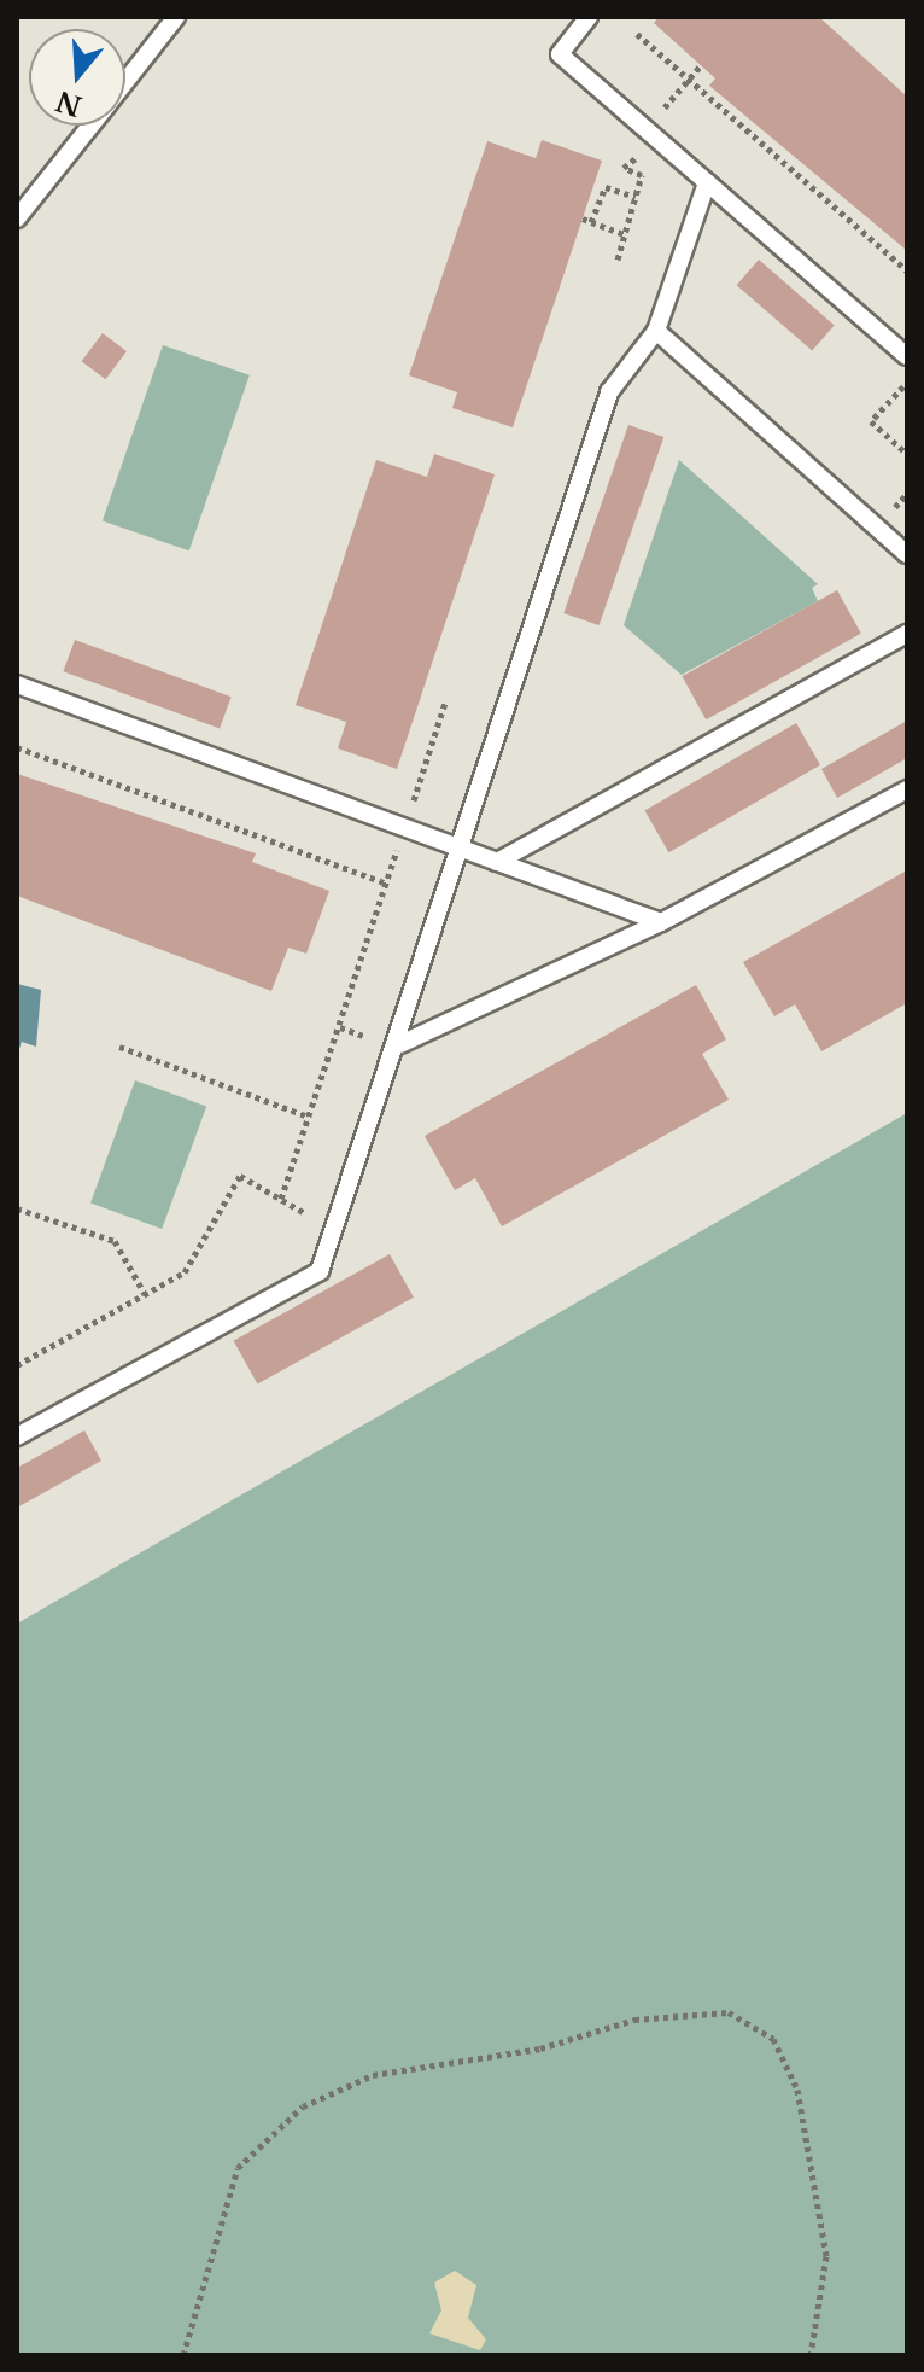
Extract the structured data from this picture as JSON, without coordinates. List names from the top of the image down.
{
  "north": "bottom"
}
